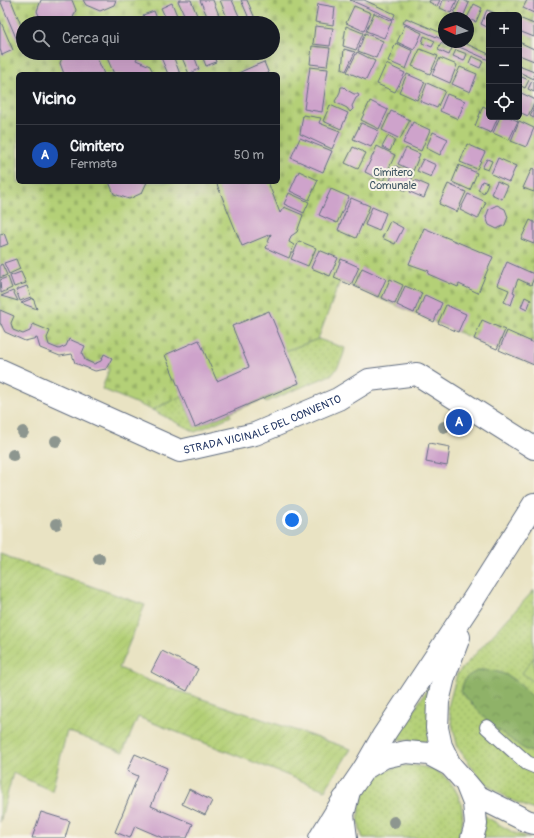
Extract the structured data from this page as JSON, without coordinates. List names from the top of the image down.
{
  "streets": {
    "street": ["STRADA VICINALE DEL CONVENTO"]
  },
  "parks": ["Cimitero Comunale"],
  "north": "left",
  "page": {
    "map_buttons": ["+", "−"],
    "search": "Cerca qui",
    "heading": "Vicino",
    "list": [
      {
        "mark": "A",
        "name": "Cimitero",
        "note": "Fermata",
        "value": "50 m"
      }
    ],
    "pins": "A"
  }
}
